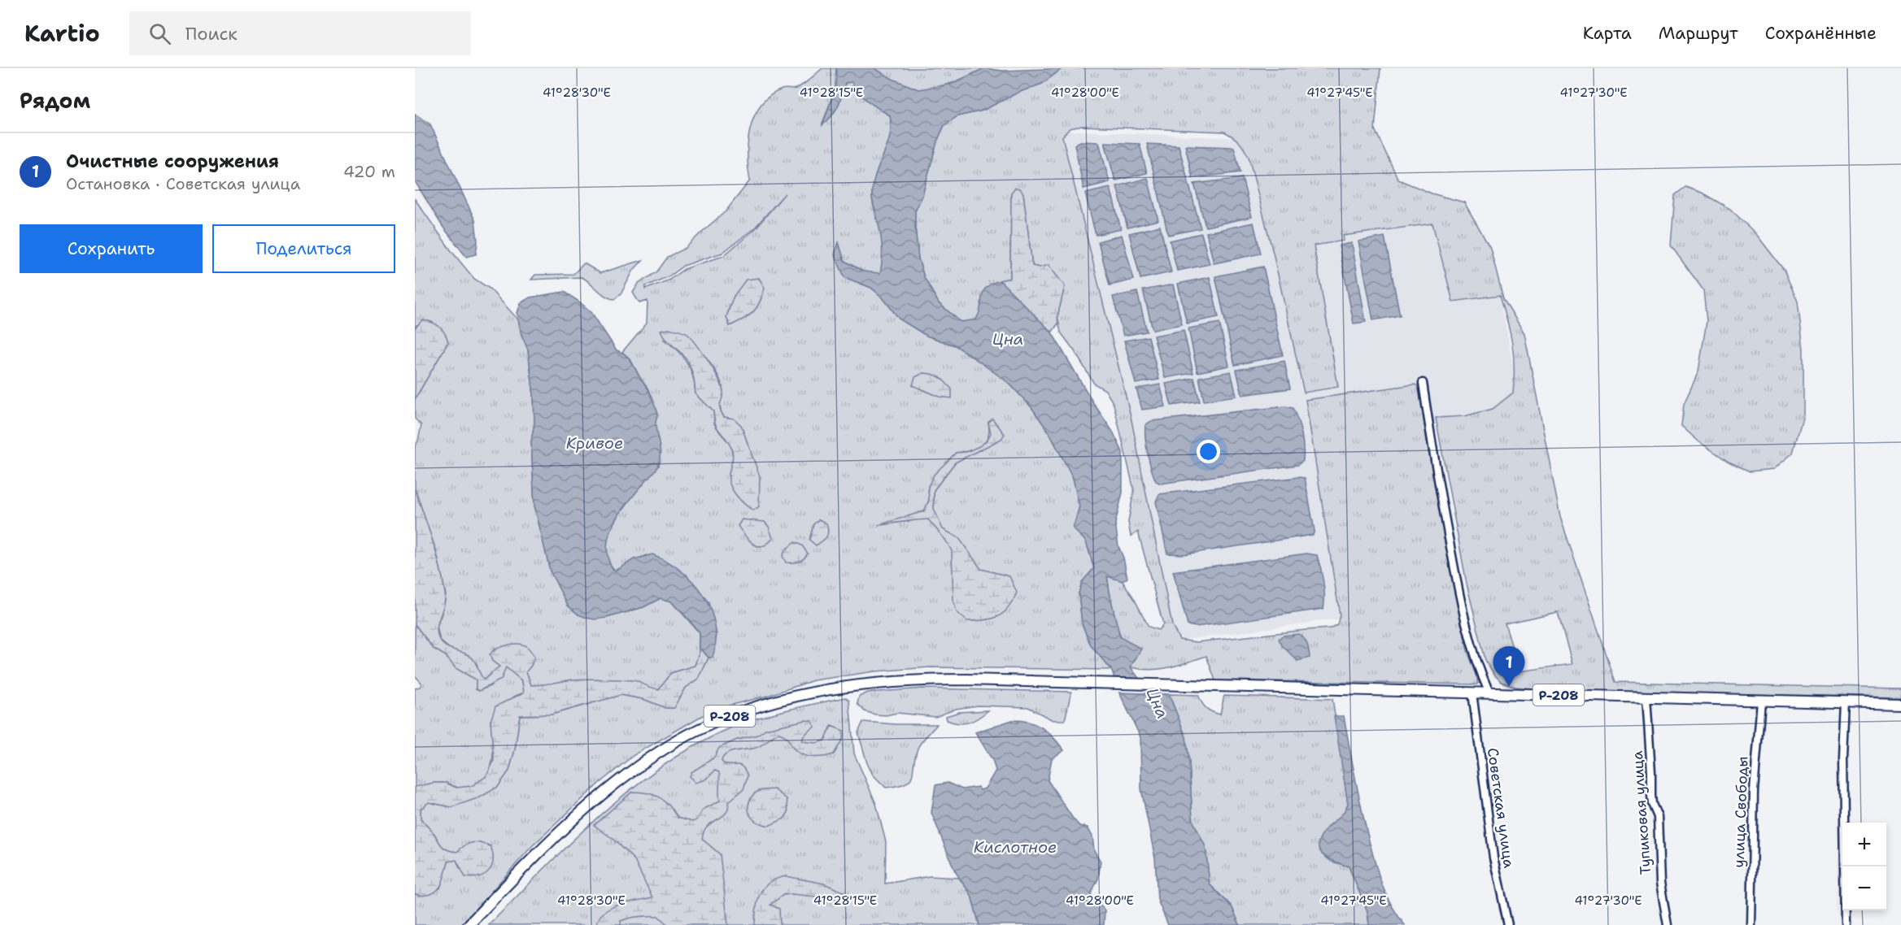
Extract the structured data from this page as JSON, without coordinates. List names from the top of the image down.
{
  "streets": {
    "main road": ["Р-208"],
    "street": ["Советская улица", "улица Свободы", "Тупиковая улица"]
  },
  "crossings": [
    ["Р-208", "Советская улица"],
    ["Р-208", "улица Свободы"],
    ["Р-208", "Тупиковая улица"]
  ],
  "water": ["Цна", "Кривое", "Кислотное"],
  "page": {
    "header": "Kartio",
    "search": "Поиск",
    "nav": ["Карта", "Маршрут", "Сохранённые"],
    "heading": "Рядом",
    "list": [
      {
        "mark": "1",
        "name": "Очистные сооружения",
        "note": "Остановка · Советская улица",
        "value": "420 m"
      }
    ],
    "buttons": ["Сохранить", "Поделиться"],
    "pins": "1",
    "map_buttons": ["+", "−"]
  },
  "coordinates": [
    "41°28'30\"E",
    "41°28'15\"E",
    "41°28'00\"E",
    "41°27'45\"E",
    "41°27'30\"E"
  ]
}
